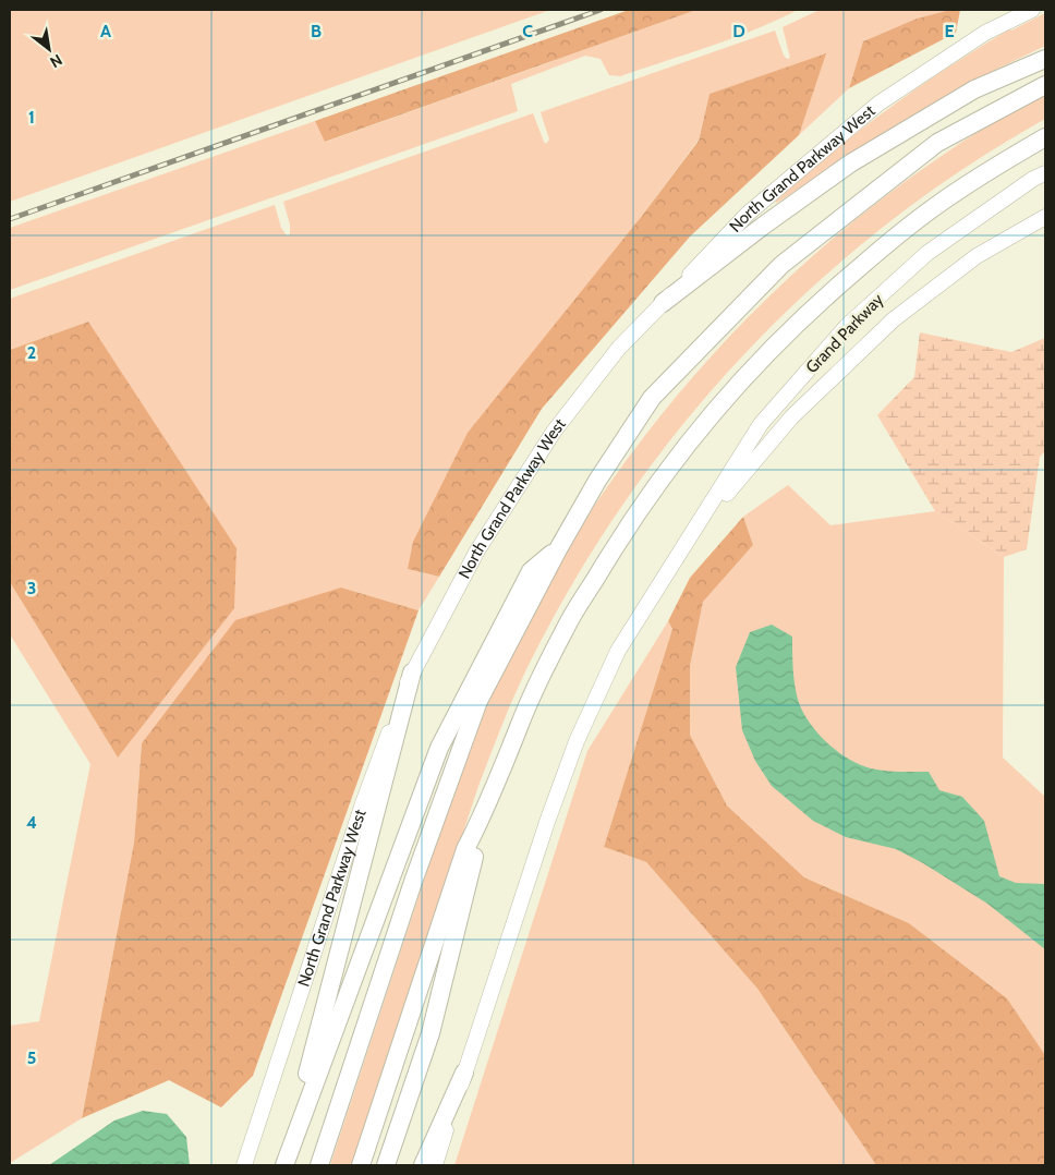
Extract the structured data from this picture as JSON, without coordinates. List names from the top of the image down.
{
  "streets": {
    "main road": ["North Grand Parkway West", "Grand Parkway"]
  },
  "north": "bottom right",
  "grid": {
    "columns": [
      "A",
      "B",
      "C",
      "D",
      "E"
    ],
    "rows": [
      "1",
      "2",
      "3",
      "4",
      "5"
    ]
  }
}
